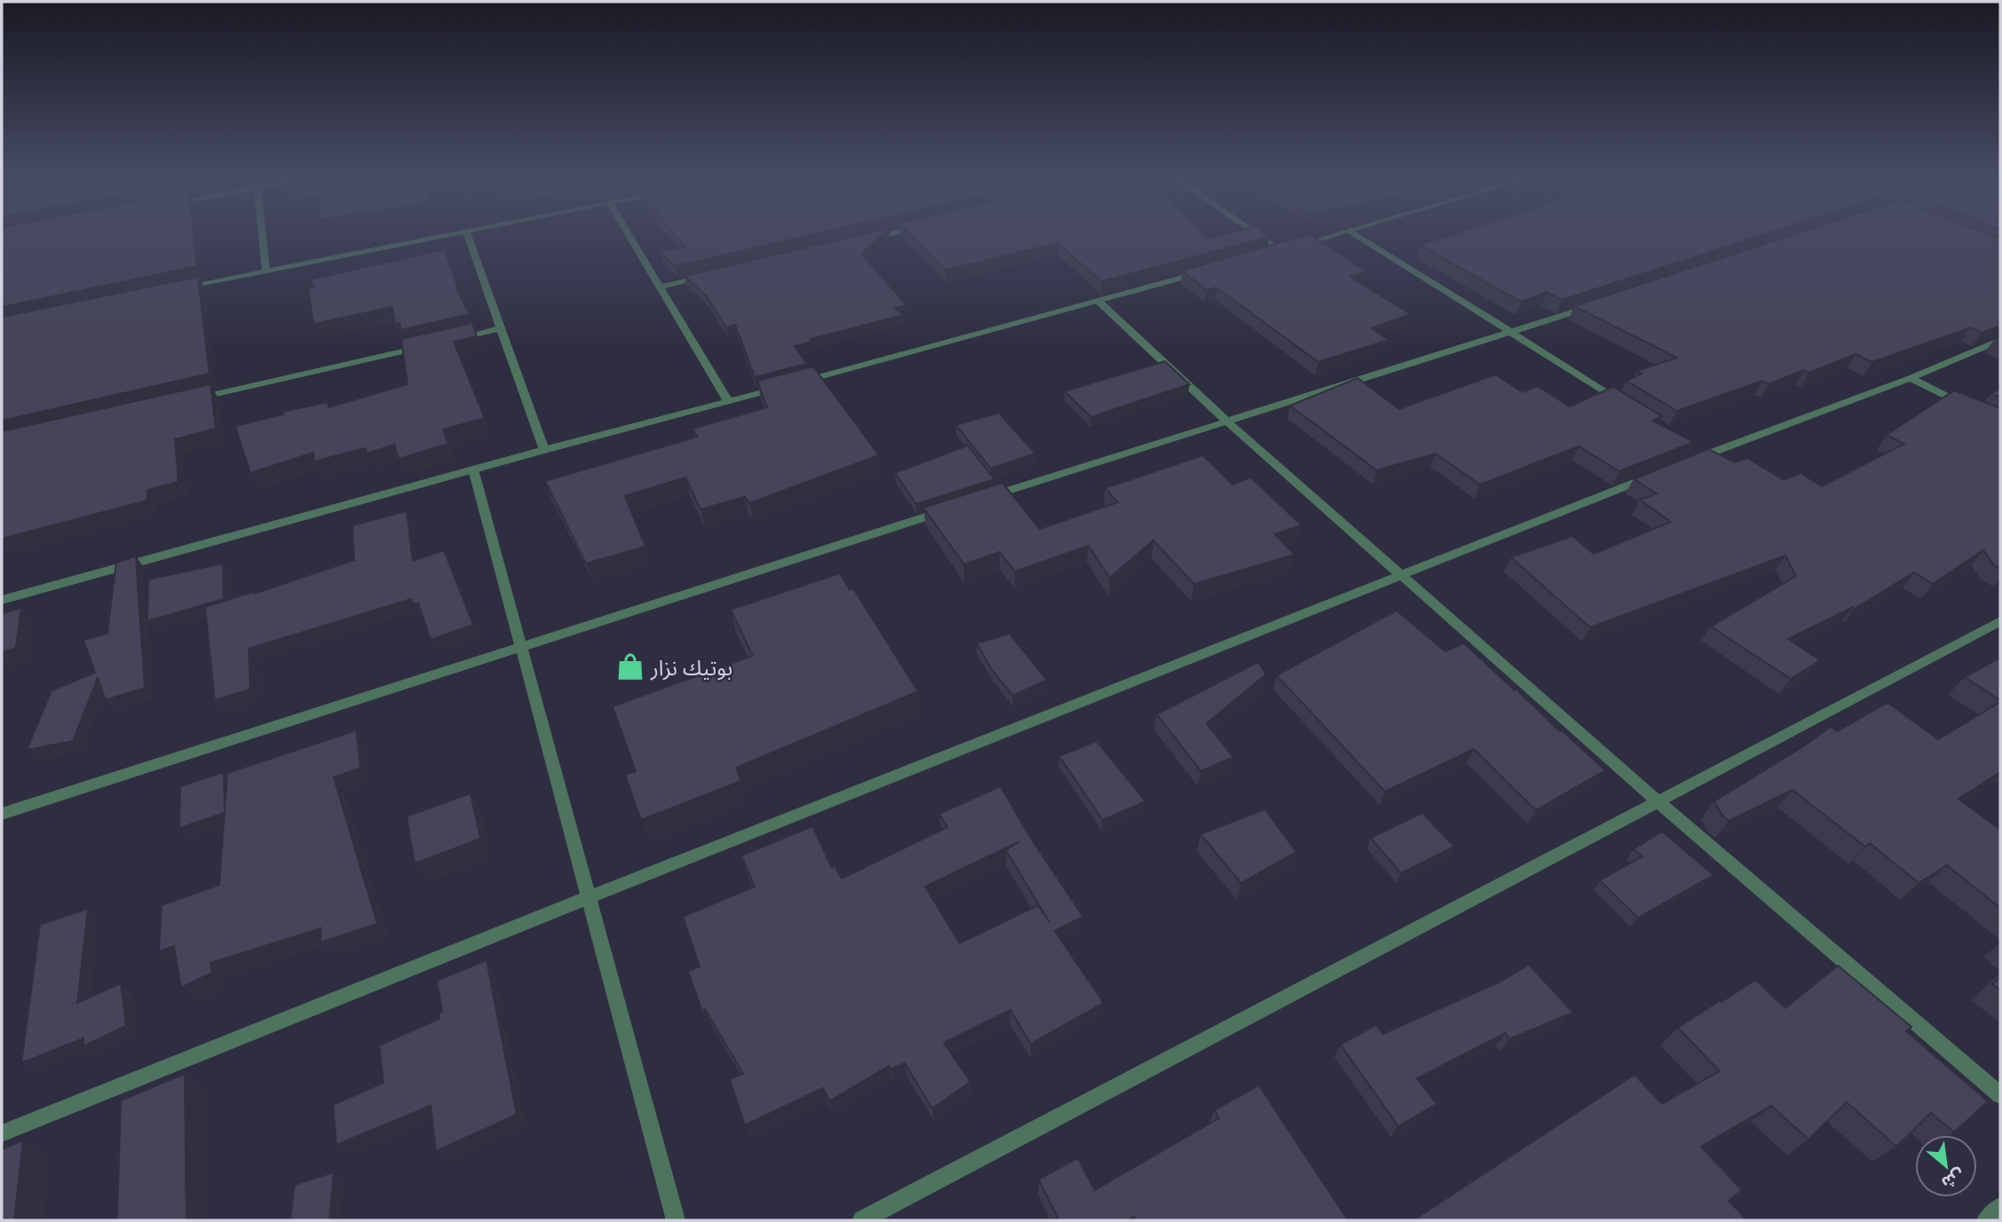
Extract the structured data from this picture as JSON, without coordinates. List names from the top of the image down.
{
  "places": {
    "shop": ["بوتيك نزار"]
  },
  "north": "bottom right"
}
